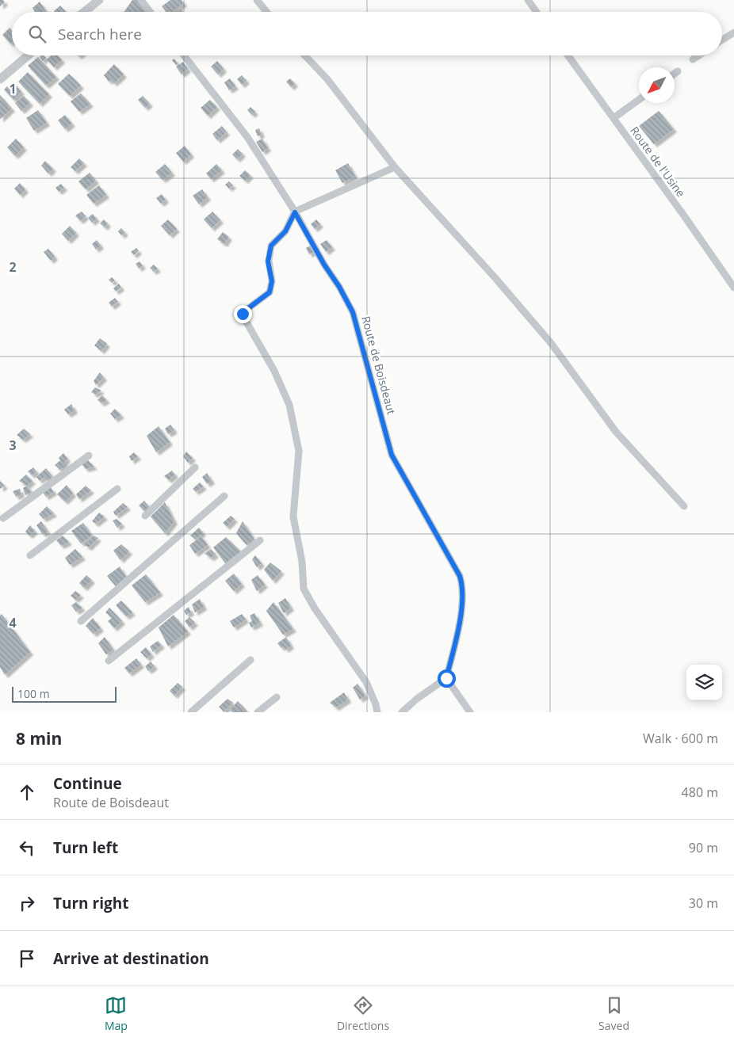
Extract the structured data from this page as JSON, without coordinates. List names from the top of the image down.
{
  "streets": {
    "street": ["Route de l'Usine", "Route de Boisdeaut"]
  },
  "scale_bar": "100 m",
  "north": "bottom left",
  "page": {
    "search": "Search here",
    "scale": "100 m",
    "heading": ["8 min", "Walk · 600 m"],
    "list": [
      ["Continue", "Route de Boisdeaut", "480 m"],
      ["Turn left", "90 m"],
      ["Turn right", "30 m"],
      "Arrive at destination"
    ],
    "nav": ["Map", "Directions", "Saved"]
  },
  "grid": {
    "rows": [
      "1",
      "2",
      "3",
      "4"
    ]
  }
}
